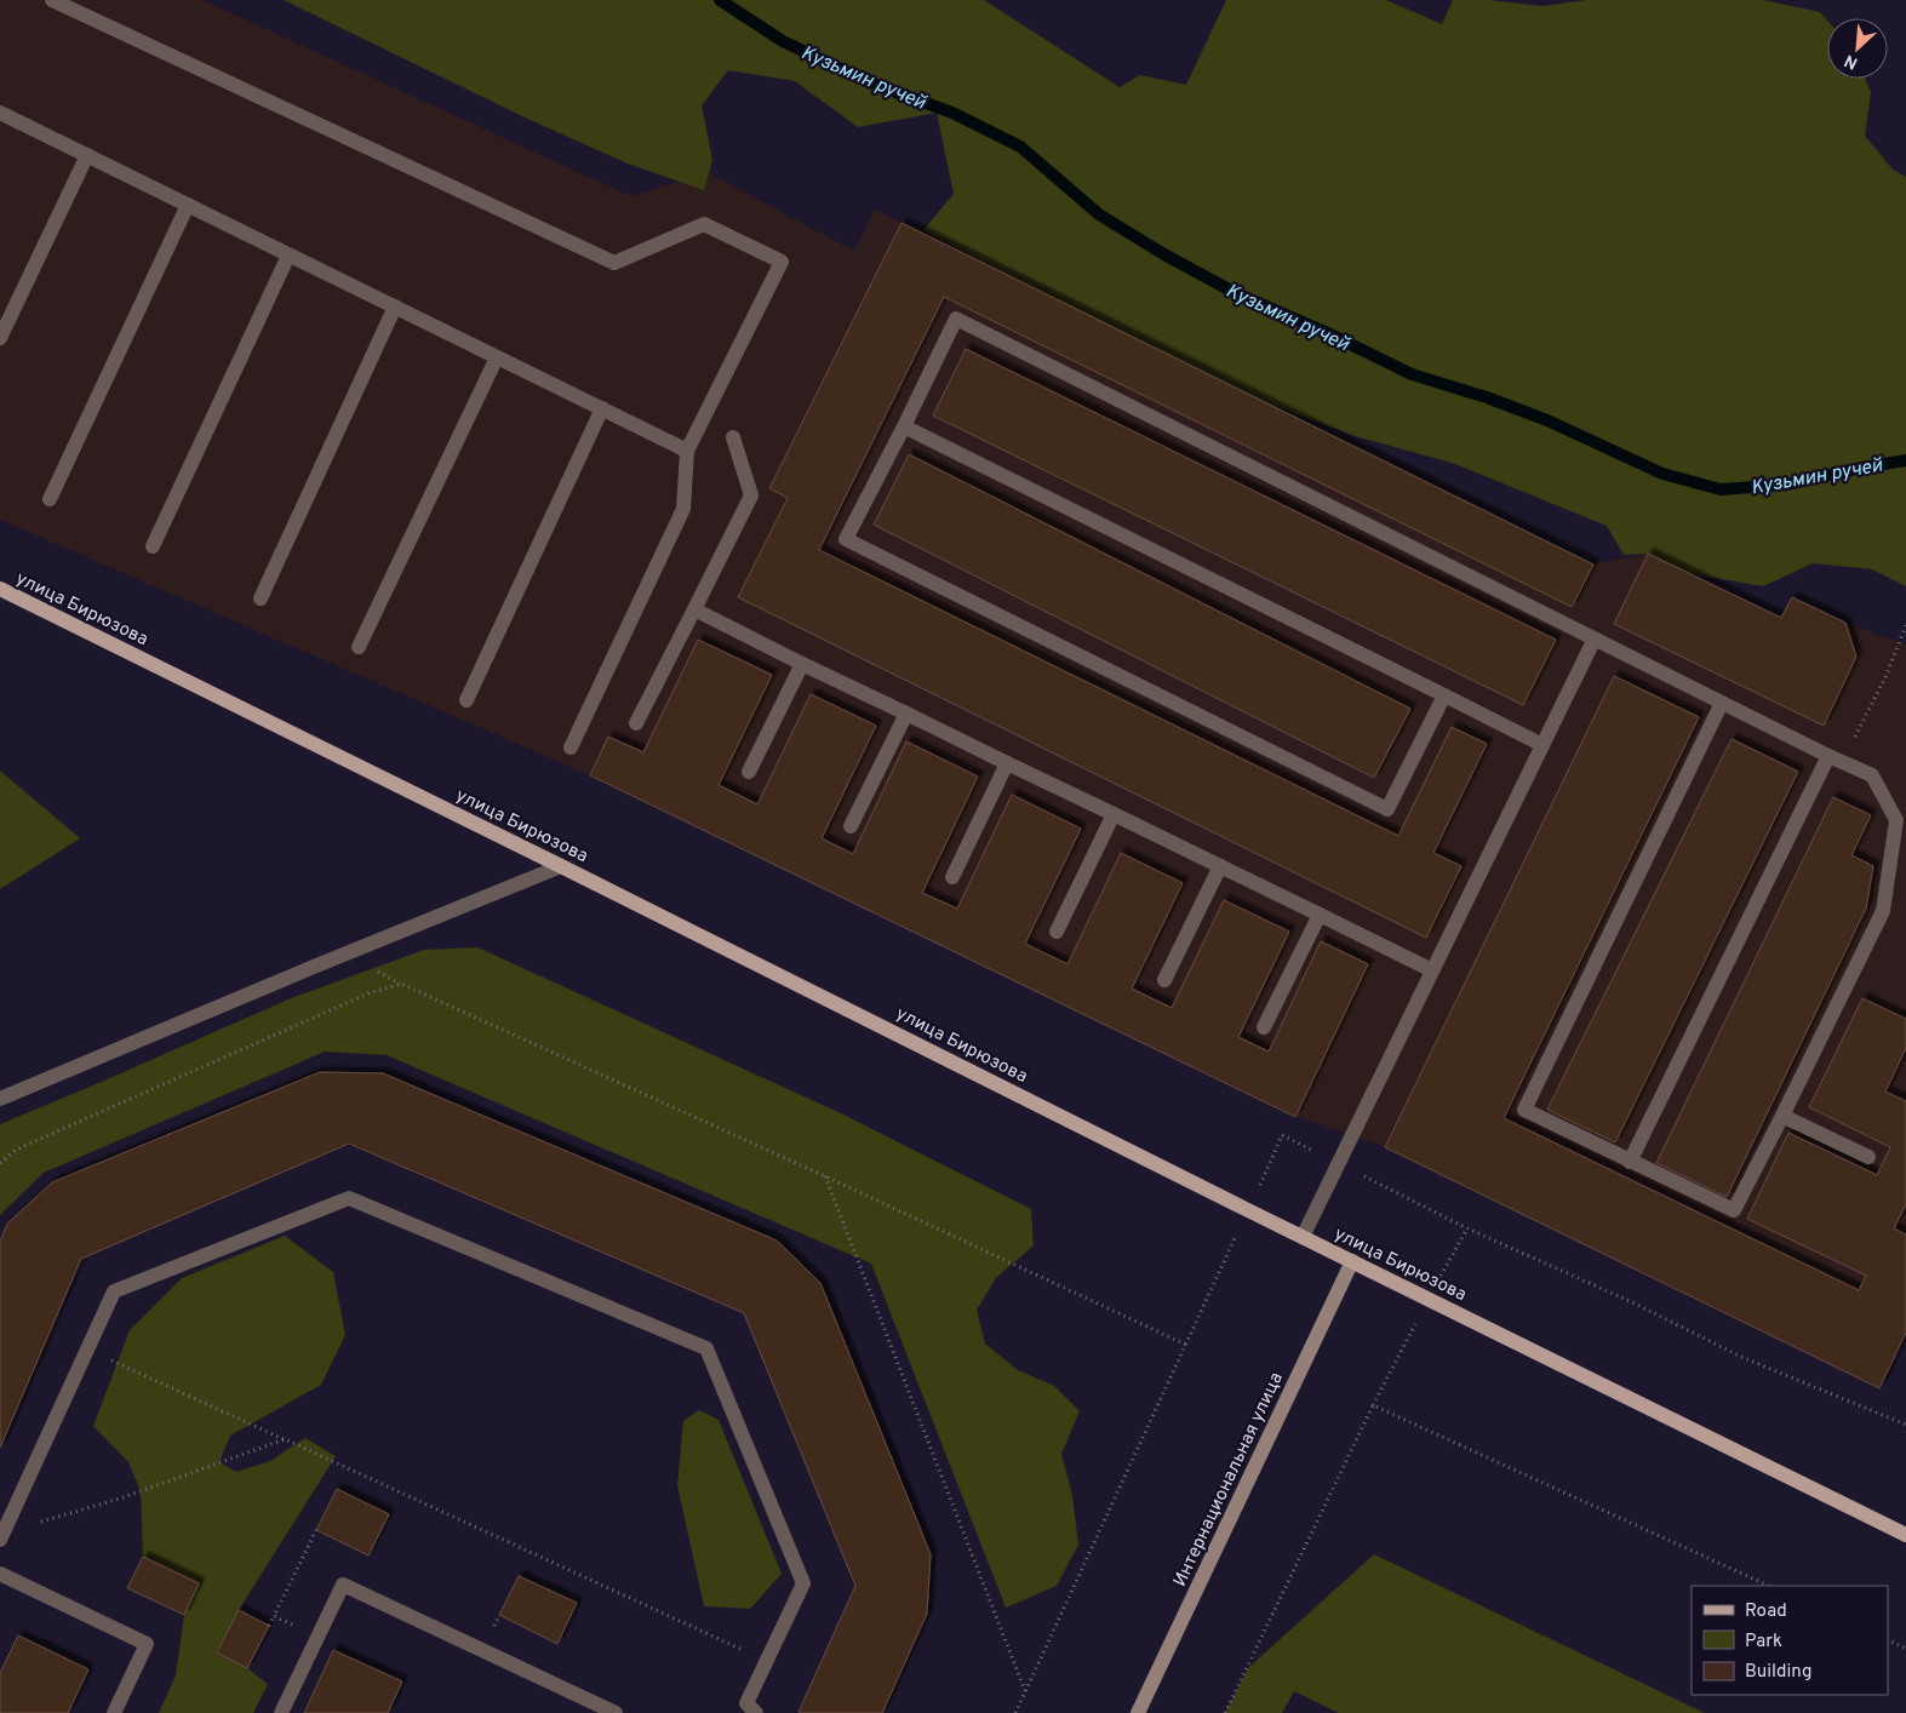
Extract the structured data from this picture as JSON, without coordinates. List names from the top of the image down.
{
  "streets": {
    "main road": ["улица Бирюзова", "Интернациональная улица"]
  },
  "crossings": [
    ["улица Бирюзова", "Интернациональная улица"]
  ],
  "water": ["Кузьмин ручей"],
  "legend": ["Road", "Park", "Building"],
  "north": "bottom left"
}
